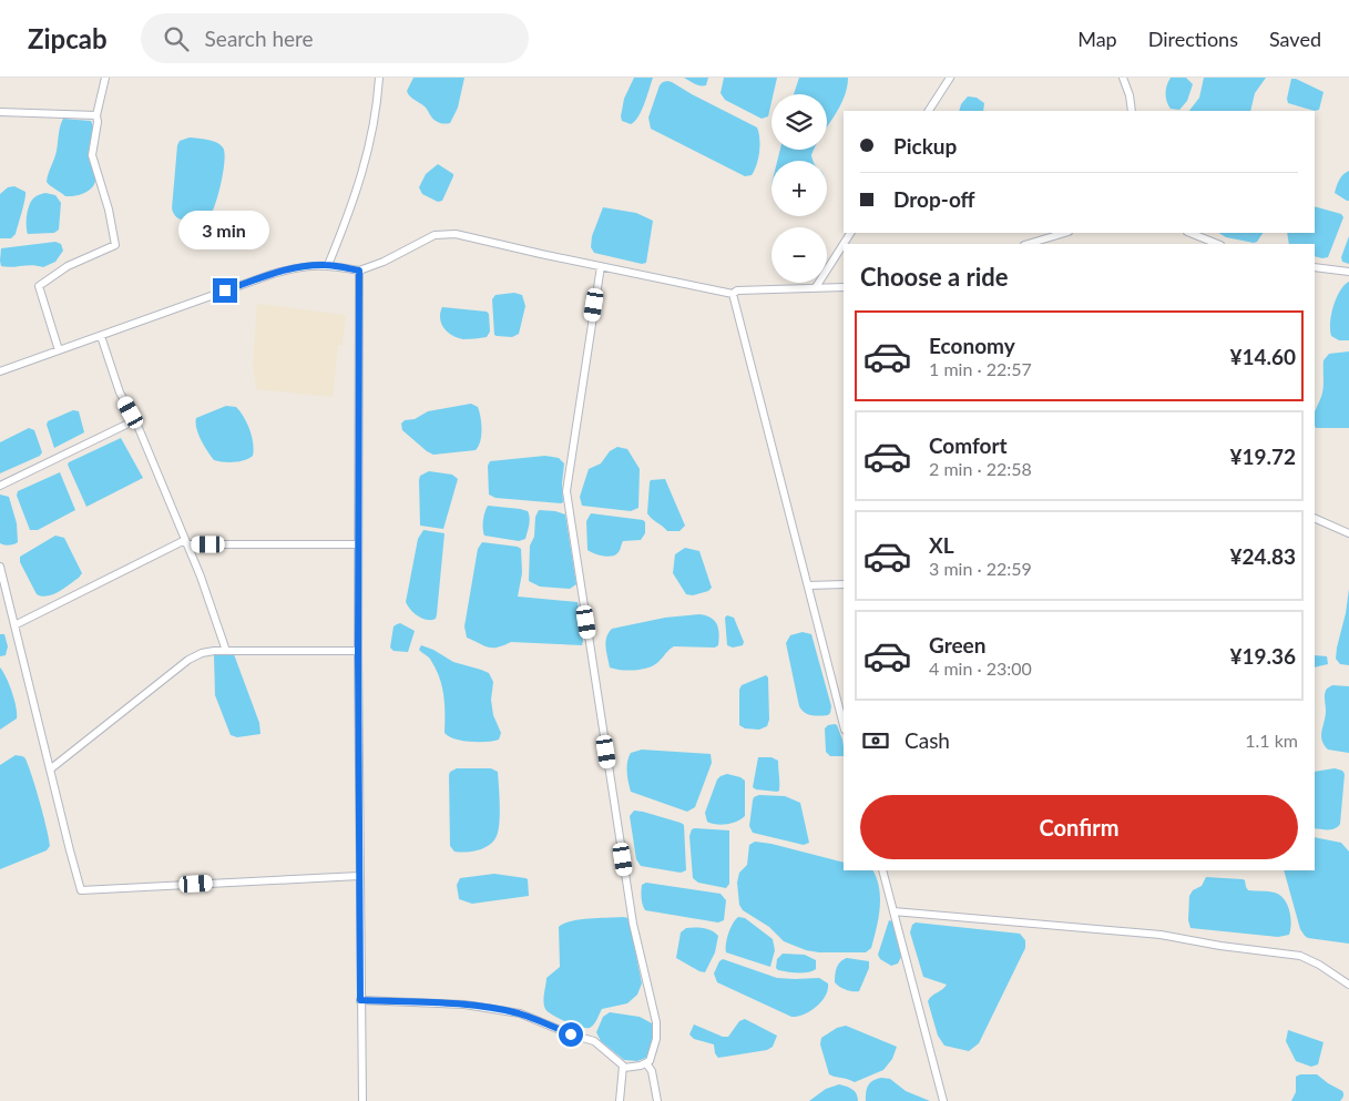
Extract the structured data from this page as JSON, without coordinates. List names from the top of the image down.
{
  "page": {
    "header": "Zipcab",
    "search": "Search here",
    "nav": ["Map", "Directions", "Saved"],
    "map_buttons": ["+", "−"],
    "banner": ["Pickup", "Drop-off"],
    "bubble": "3 min",
    "heading": "Choose a ride",
    "list": [
      {
        "name": "Economy",
        "note": "1 min · 22:57",
        "value": "¥14.60"
      },
      {
        "name": "Comfort",
        "note": "2 min · 22:58",
        "value": "¥19.72"
      },
      {
        "name": "XL",
        "note": "3 min · 22:59",
        "value": "¥24.83"
      },
      {
        "name": "Green",
        "note": "4 min · 23:00",
        "value": "¥19.36"
      }
    ],
    "pay": ["Cash", "1.1 km"],
    "buttons": "Confirm"
  }
}
